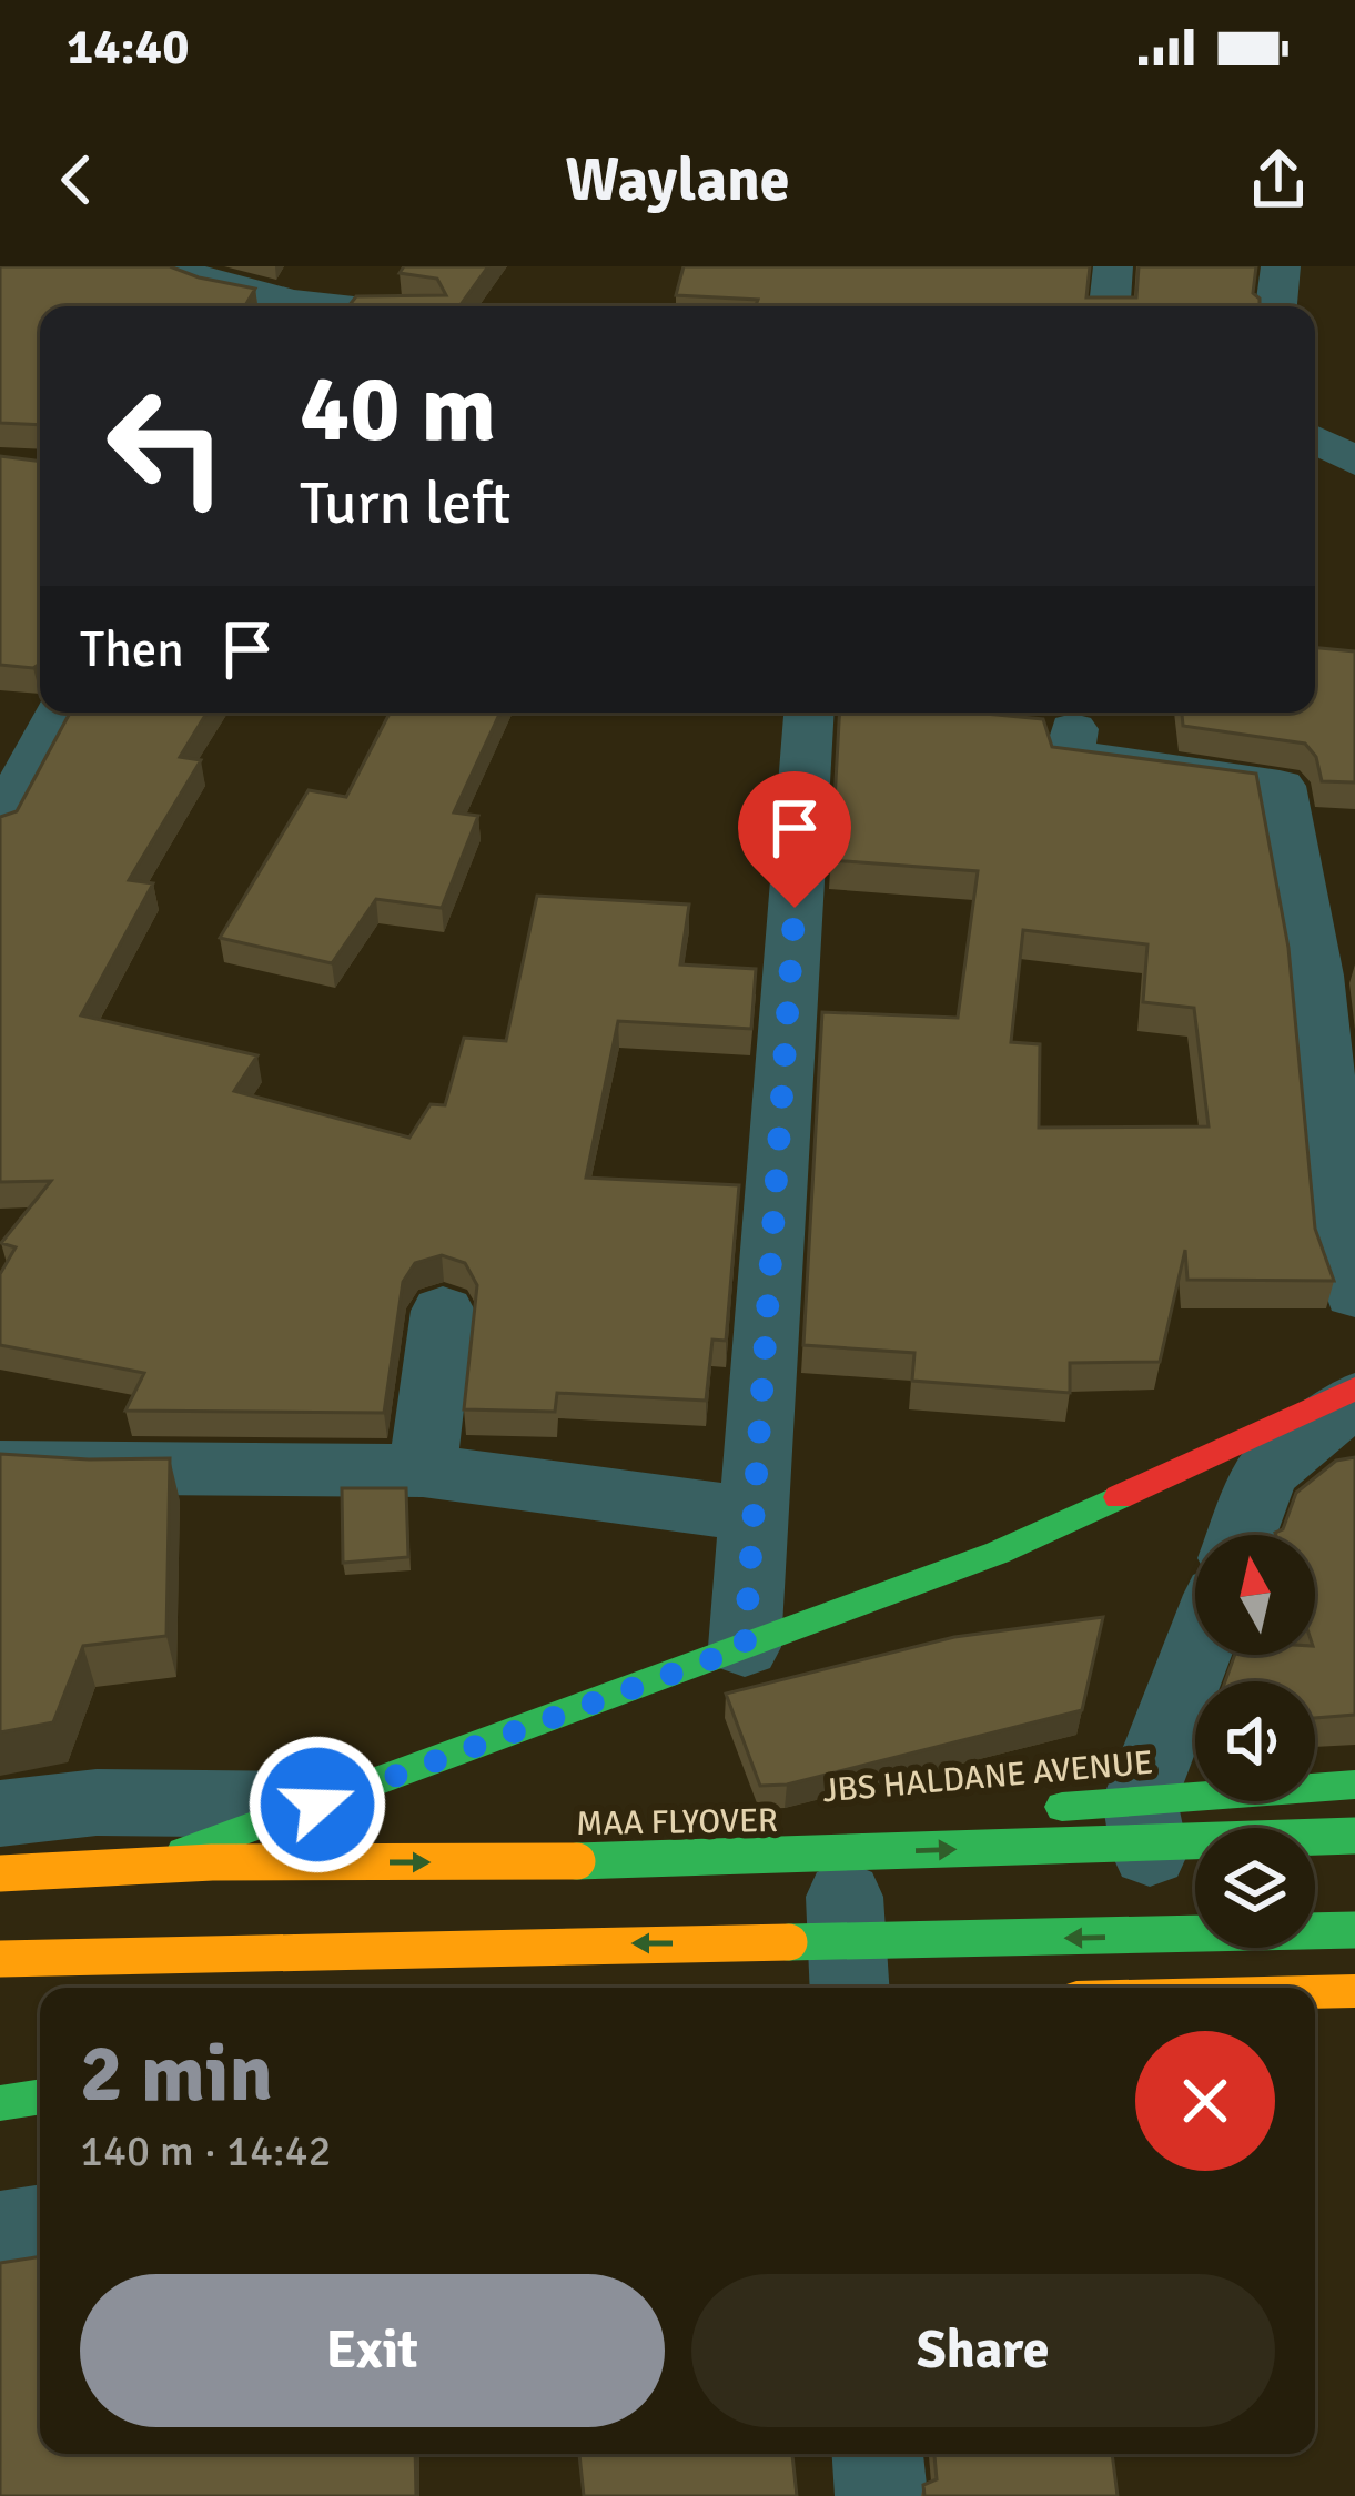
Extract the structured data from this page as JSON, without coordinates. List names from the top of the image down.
{
  "streets": {
    "main road": ["JBS HALDANE AVENUE", "MAA FLYOVER"]
  },
  "north": "top",
  "page": {
    "status": "14:40",
    "header": "Waylane",
    "turn": ["40 m", "Turn left"],
    "then": "Then",
    "heading": ["2 min", "140 m · 14:42"],
    "buttons": ["Exit", "Share"]
  }
}
